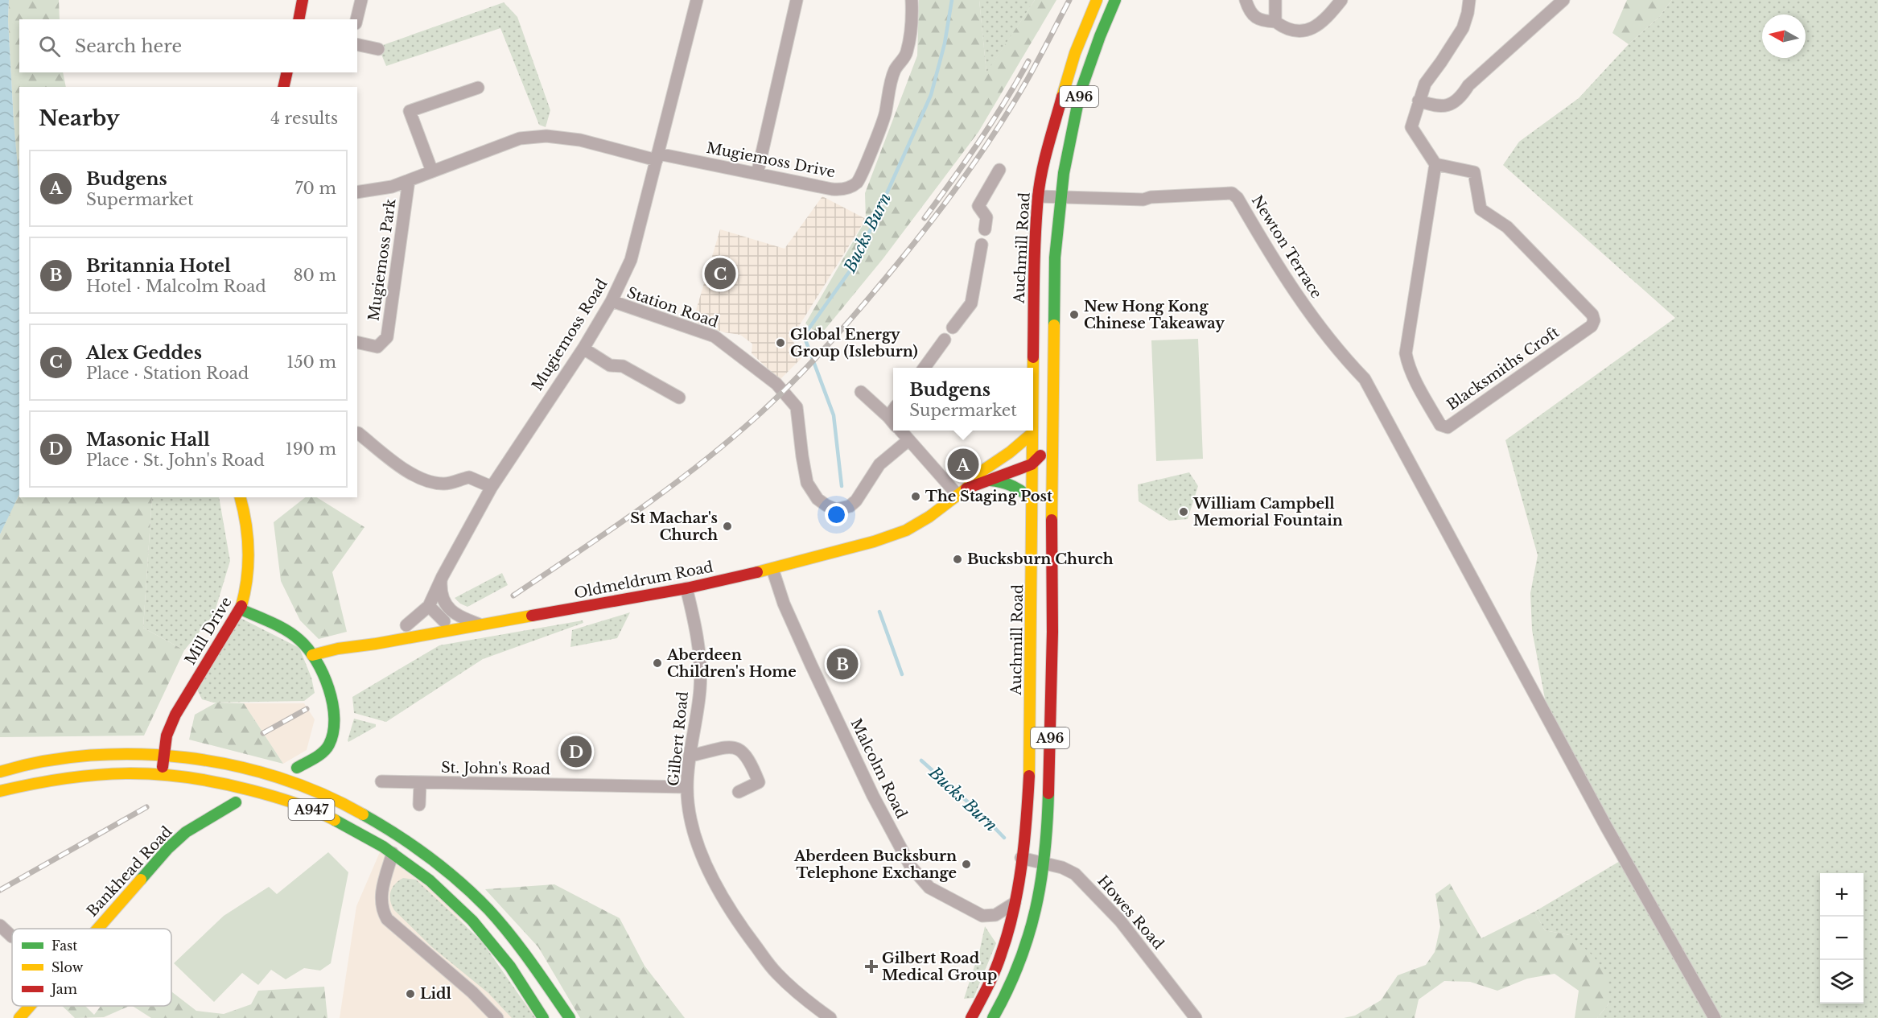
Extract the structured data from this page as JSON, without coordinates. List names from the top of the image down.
{
  "streets": {
    "main road": [
      "A96",
      "Auchmill Road",
      "Oldmeldrum Road",
      "Mill Drive",
      "A947",
      "Bankhead Road"
    ],
    "street": [
      "Mugiemoss Drive",
      "Newton Terrace",
      "Mugiemoss Park",
      "Station Road",
      "Mugiemoss Road",
      "Blacksmiths Croft",
      "Gilbert Road",
      "St. John's Road",
      "Malcolm Road",
      "Howes Road"
    ]
  },
  "crossings": [
    ["A96", "Newton Terrace"],
    ["A96", "Oldmeldrum Road"],
    ["A96", "Howes Road"],
    ["Mugiemoss Drive", "Mugiemoss Park"],
    ["Mugiemoss Drive", "Mugiemoss Road"],
    ["Newton Terrace", "Auchmill Road"],
    ["Auchmill Road", "Oldmeldrum Road"],
    ["Auchmill Road", "Malcolm Road"],
    ["Auchmill Road", "Howes Road"],
    ["Station Road", "Mugiemoss Road"],
    ["Oldmeldrum Road", "Gilbert Road"],
    ["Oldmeldrum Road", "Malcolm Road"],
    ["Mill Drive", "A947"],
    ["Gilbert Road", "St. John's Road"]
  ],
  "water": ["Bucks Burn"],
  "places": {
    "other": [
      "New Hong Kong Chinese Takeaway",
      "Global Energy Group (Isleburn)",
      "The Staging Post",
      "William Campbell Memorial Fountain",
      "St Machar's Church",
      "Bucksburn Church",
      "Aberdeen Children's Home",
      "Aberdeen Bucksburn Telephone Exchange",
      "Lidl"
    ],
    "health": ["Gilbert Road Medical Group"]
  },
  "legend": ["Fast", "Slow", "Jam"],
  "north": "left",
  "page": {
    "search": "Search here",
    "heading": ["Nearby", "4 results"],
    "list": [
      {
        "mark": "A",
        "name": "Budgens",
        "note": "Supermarket",
        "value": "70 m"
      },
      {
        "mark": "B",
        "name": "Britannia Hotel",
        "note": "Hotel · Malcolm Road",
        "value": "80 m"
      },
      {
        "mark": "C",
        "name": "Alex Geddes",
        "note": "Place · Station Road",
        "value": "150 m"
      },
      {
        "mark": "D",
        "name": "Masonic Hall",
        "note": "Place · St. John's Road",
        "value": "190 m"
      }
    ],
    "pins": [
      "C",
      "A",
      "B",
      "D"
    ],
    "popup": ["Budgens", "Supermarket"],
    "map_buttons": ["+", "−"]
  }
}
